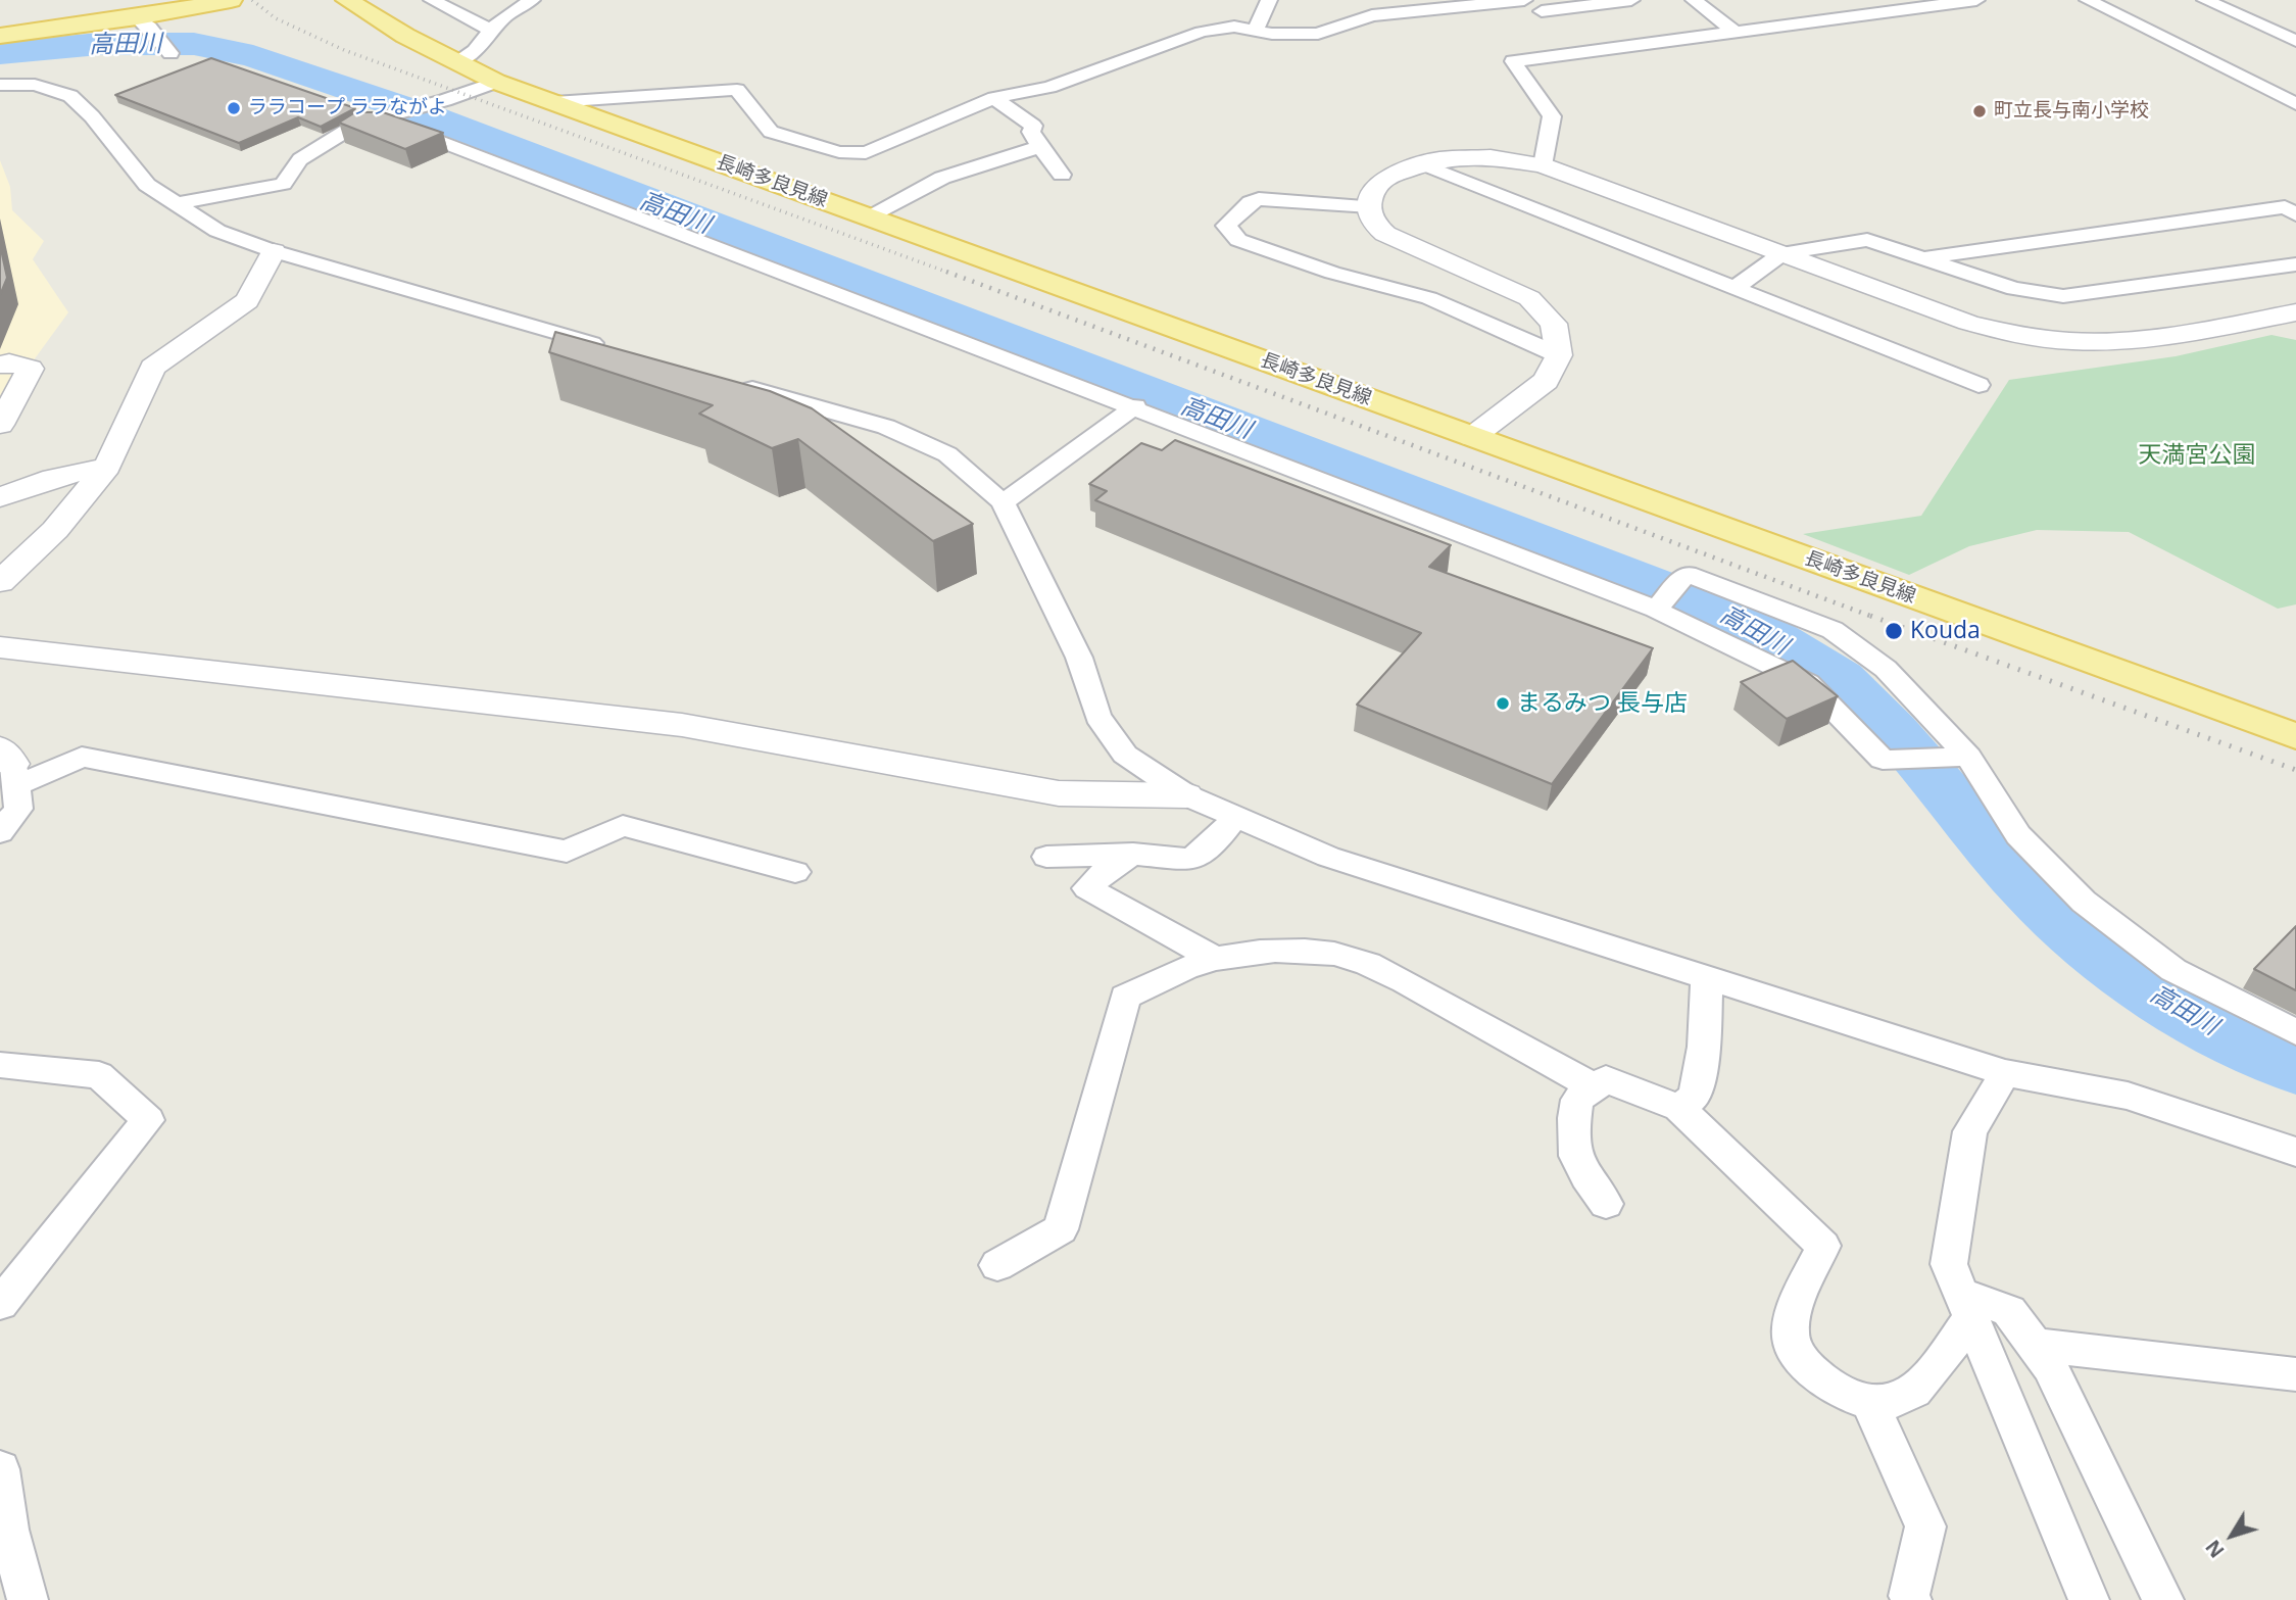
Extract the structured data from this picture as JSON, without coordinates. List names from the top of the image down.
{
  "streets": {
    "main road": ["長崎多良見線"]
  },
  "water": ["高田川"],
  "parks": ["天満宮公園"],
  "places": [
    "ララコープ ララながよ",
    "町立長与南小学校",
    "Kouda",
    "まるみつ 長与店"
  ],
  "north": "bottom left"
}
